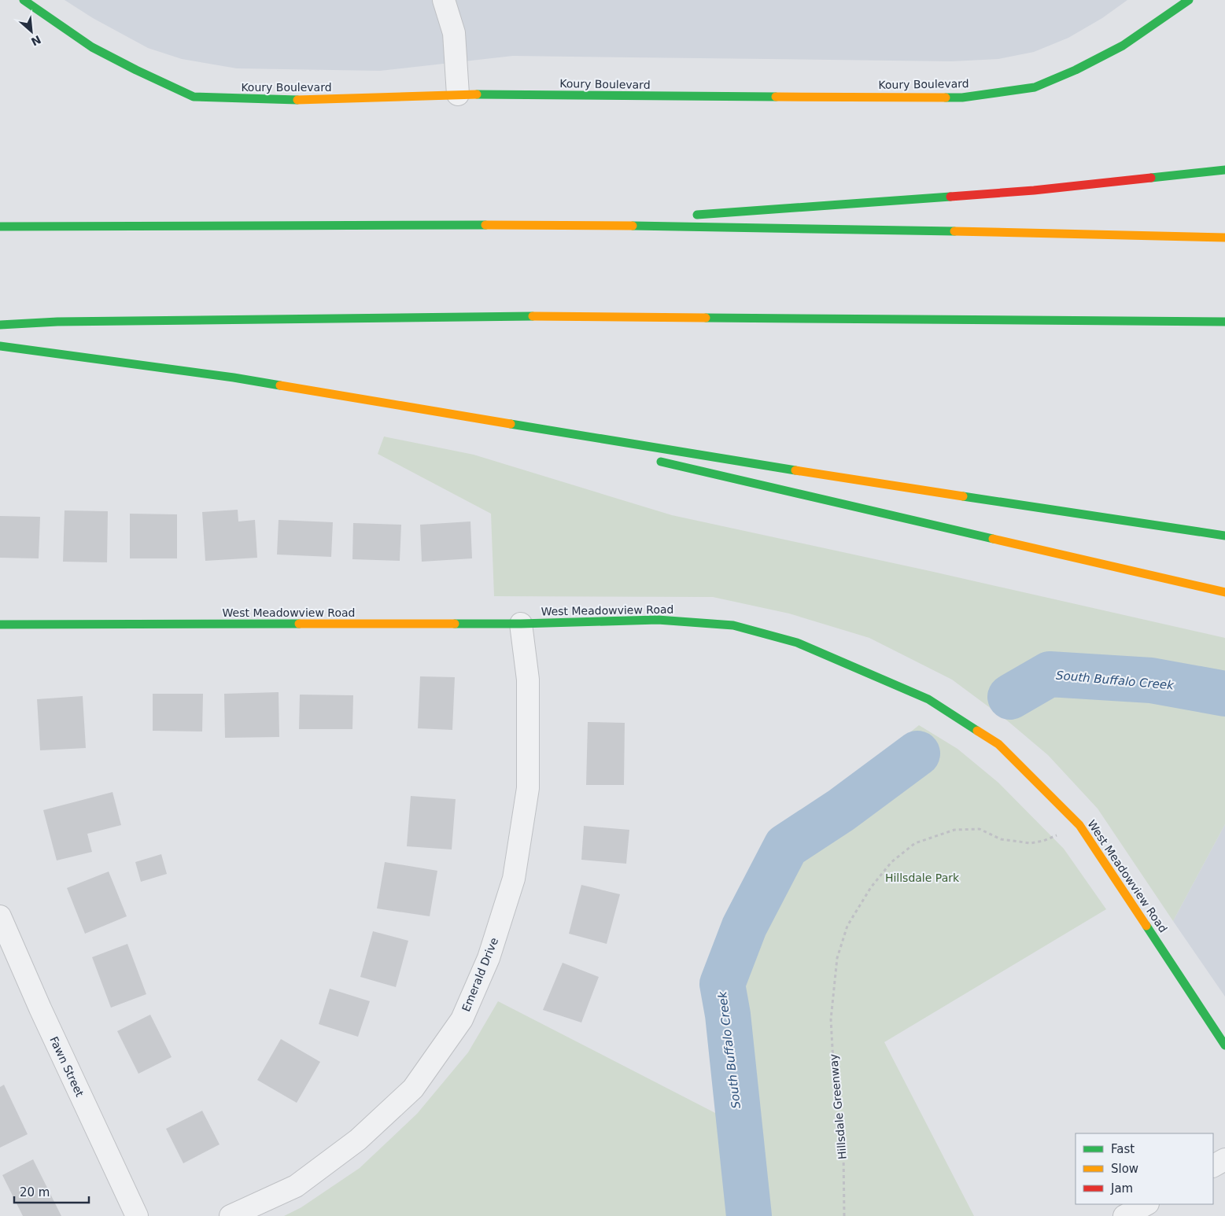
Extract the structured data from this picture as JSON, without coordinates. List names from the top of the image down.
{
  "streets": {
    "main road": ["Koury Boulevard", "West Meadowview Road"],
    "street": ["Emerald Drive", "Fawn Street"],
    "path": ["Hillsdale Greenway"]
  },
  "crossings": [
    ["West Meadowview Road", "Emerald Drive"],
    ["West Meadowview Road", "Hillsdale Greenway"]
  ],
  "water": ["South Buffalo Creek"],
  "parks": ["Hillsdale Park"],
  "legend": ["Fast", "Slow", "Jam"],
  "scale_bar": "20 m",
  "north": "bottom right"
}
